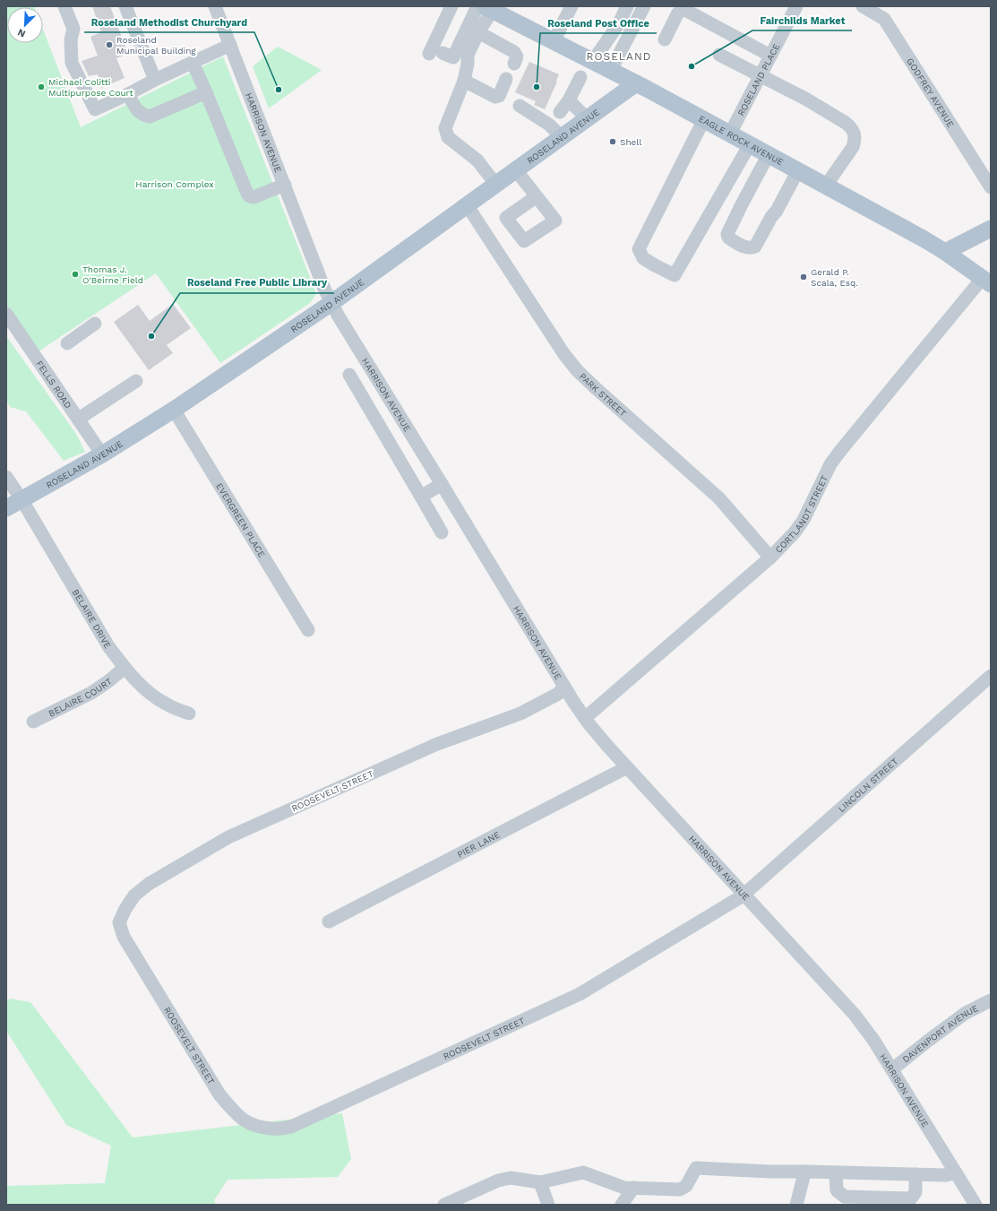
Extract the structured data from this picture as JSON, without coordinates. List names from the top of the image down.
{
  "streets": {
    "main road": ["ROSELAND AVENUE", "EAGLE ROCK AVENUE"],
    "street": [
      "ROSELAND PLACE",
      "GODFREY AVENUE",
      "HARRISON AVENUE",
      "FELLS ROAD",
      "PARK STREET",
      "CORTLANDT STREET",
      "EVERGREEN PLACE",
      "BELAIRE DRIVE",
      "BELAIRE COURT",
      "LINCOLN STREET",
      "ROOSEVELT STREET",
      "PIER LANE",
      "DAVENPORT AVENUE"
    ]
  },
  "crossings": [
    ["ROSELAND PLACE", "EAGLE ROCK AVENUE"],
    ["HARRISON AVENUE", "ROSELAND AVENUE"],
    ["HARRISON AVENUE", "CORTLANDT STREET"],
    ["HARRISON AVENUE", "LINCOLN STREET"],
    ["HARRISON AVENUE", "ROOSEVELT STREET"],
    ["HARRISON AVENUE", "PIER LANE"],
    ["HARRISON AVENUE", "DAVENPORT AVENUE"],
    ["ROSELAND AVENUE", "EAGLE ROCK AVENUE"],
    ["ROSELAND AVENUE", "FELLS ROAD"],
    ["ROSELAND AVENUE", "PARK STREET"],
    ["ROSELAND AVENUE", "EVERGREEN PLACE"],
    ["ROSELAND AVENUE", "BELAIRE DRIVE"],
    ["EAGLE ROCK AVENUE", "CORTLANDT STREET"],
    ["PARK STREET", "CORTLANDT STREET"],
    ["BELAIRE DRIVE", "BELAIRE COURT"],
    ["LINCOLN STREET", "ROOSEVELT STREET"]
  ],
  "districts": ["ROSELAND"],
  "parks": ["Harrison Complex"],
  "places": [
    "Roseland Municipal Building",
    "Fairchilds Market",
    "Michael Colitti Multipurpose Court",
    "Roseland Post Office",
    "Roseland Methodist Churchyard",
    "Shell",
    "Thomas J. O'Beirne Field",
    "Gerald P. Scala, Esq.",
    "Roseland Free Public Library"
  ],
  "north": "bottom left"
}
